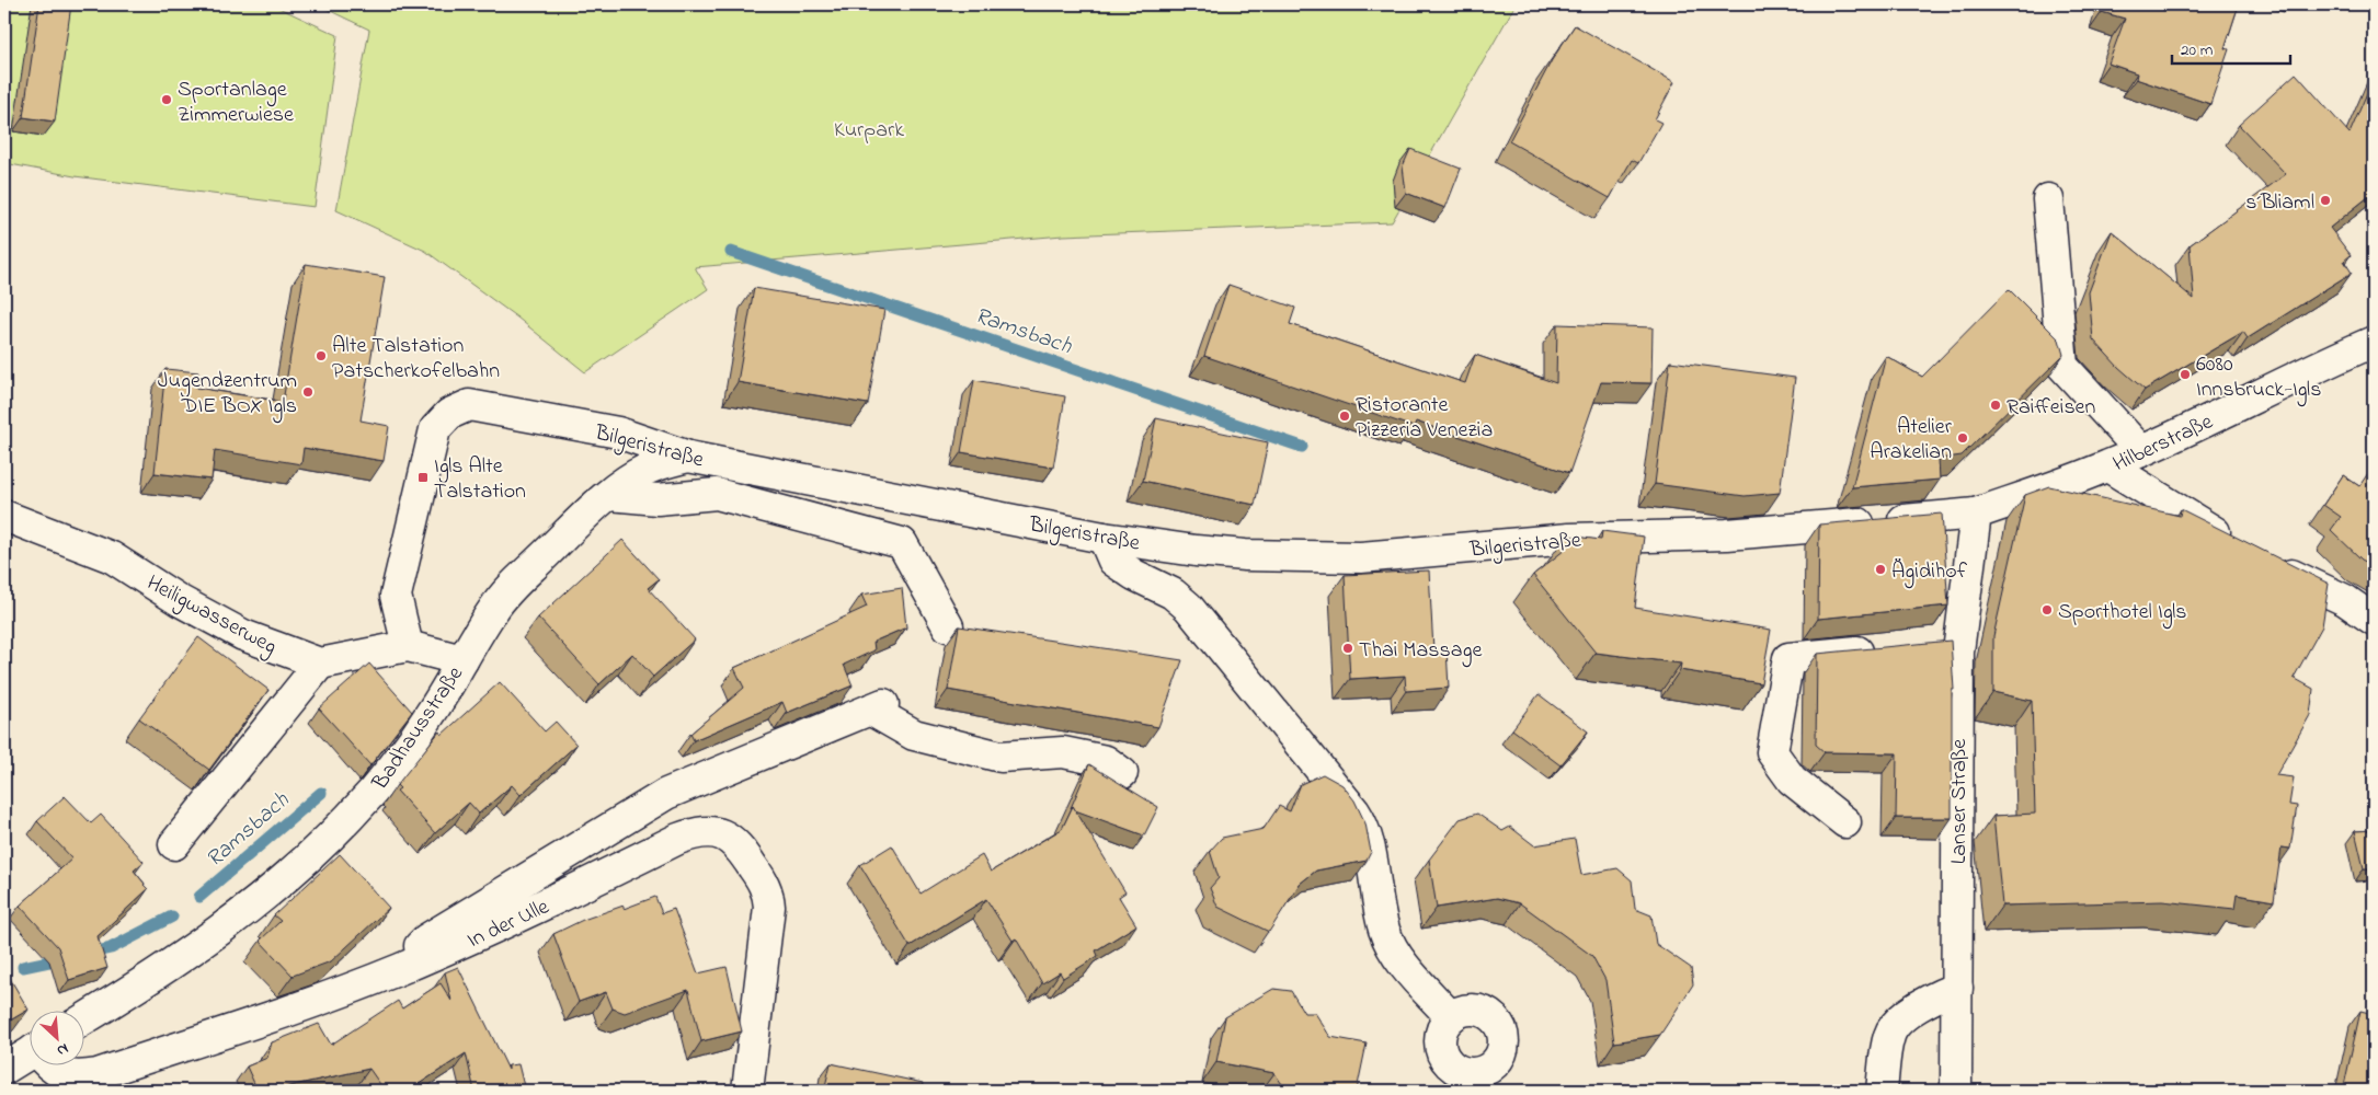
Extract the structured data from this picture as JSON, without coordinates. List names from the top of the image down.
{
  "streets": {
    "street": [
      "Hilberstraße",
      "Bilgeristraße",
      "Heiligwasserweg",
      "Badhausstraße",
      "Lanser Straße",
      "In der Ulle"
    ]
  },
  "crossings": [
    ["Hilberstraße", "Bilgeristraße"],
    ["Hilberstraße", "Lanser Straße"],
    ["Bilgeristraße", "Badhausstraße"],
    ["Bilgeristraße", "Lanser Straße"]
  ],
  "water": ["Ramsbach"],
  "parks": ["Kurpark"],
  "places": {
    "other": [
      "Sportanlage Zimmerwiese",
      "s´Bliaml",
      "Alte Talstation Patscherkofelbahn",
      "6080 Innsbruck-Igls",
      "Jugendzentrum DIE BOX Igls",
      "Raiffeisen",
      "Ristorante Pizzeria Venezia",
      "Atelier Arakelian",
      "Ägidihof",
      "Sporthotel Igls",
      "Thai Massage"
    ],
    "transit": ["Igls Alte Talstation"]
  },
  "scale_bar": "20 m",
  "north": "bottom right"
}
